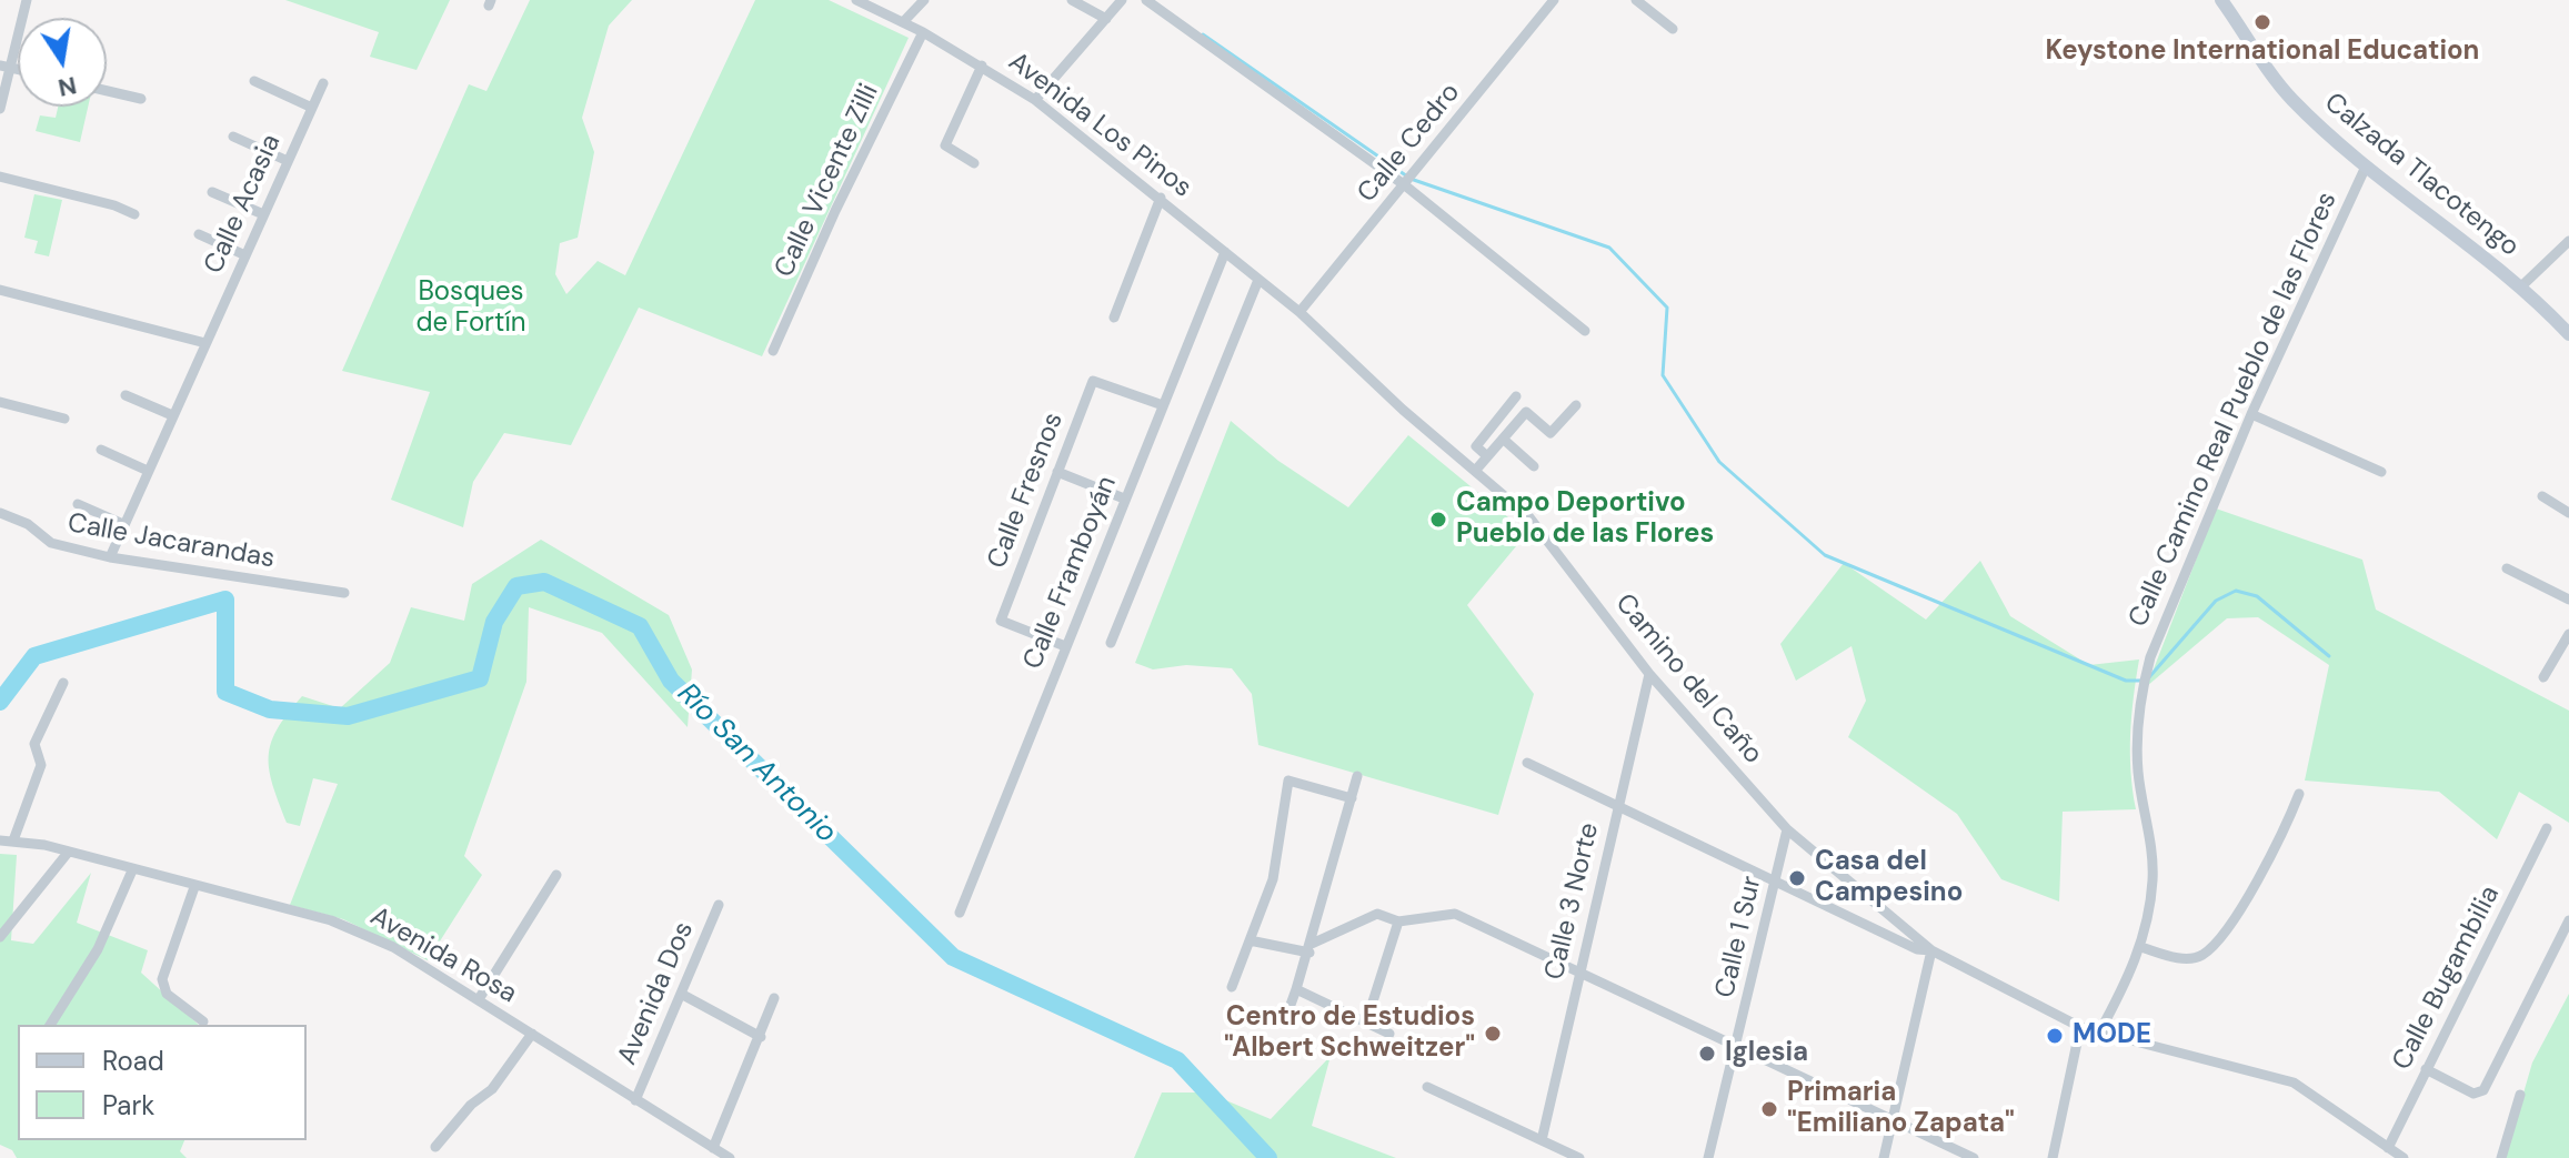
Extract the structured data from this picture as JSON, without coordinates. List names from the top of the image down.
{
  "streets": {
    "street": [
      "Avenida Los Pinos",
      "Calle Cedro",
      "Calzada Tlacotengo",
      "Calle Vicente Zilli",
      "Calle Acasia",
      "Calle Camino Real Pueblo de las Flores",
      "Calle Fresnos",
      "Calle Jacarandas",
      "Calle Framboyán",
      "Camino del Caño",
      "Calle 3 Norte",
      "Calle 1 Sur",
      "Avenida Rosa",
      "Calle Bugambilia",
      "Avenida Dos"
    ]
  },
  "crossings": [
    ["Avenida Los Pinos", "Calle Cedro"],
    ["Avenida Los Pinos", "Calle Vicente Zilli"],
    ["Avenida Los Pinos", "Calle Framboyán"],
    ["Avenida Los Pinos", "Camino del Caño"],
    ["Calle Cedro", "Camino del Caño"],
    ["Calzada Tlacotengo", "Calle Camino Real Pueblo de las Flores"],
    ["Calle Acasia", "Calle Jacarandas"],
    ["Calle Camino Real Pueblo de las Flores", "Camino del Caño"],
    ["Calle Fresnos", "Calle Framboyán"],
    ["Camino del Caño", "Calle 3 Norte"],
    ["Camino del Caño", "Calle 1 Sur"],
    ["Camino del Caño", "Calle Bugambilia"],
    ["Avenida Rosa", "Avenida Dos"]
  ],
  "water": ["Río San Antonio"],
  "parks": ["Bosques de Fortín"],
  "places": [
    "Keystone International Education",
    "Campo Deportivo Pueblo de las Flores",
    "Casa del Campesino",
    "Centro de Estudios \"Albert Schweitzer\"",
    "MODE",
    "Iglesia",
    "Primaria \"Emiliano Zapata\""
  ],
  "legend": ["Road", "Park"],
  "north": "bottom"
}
